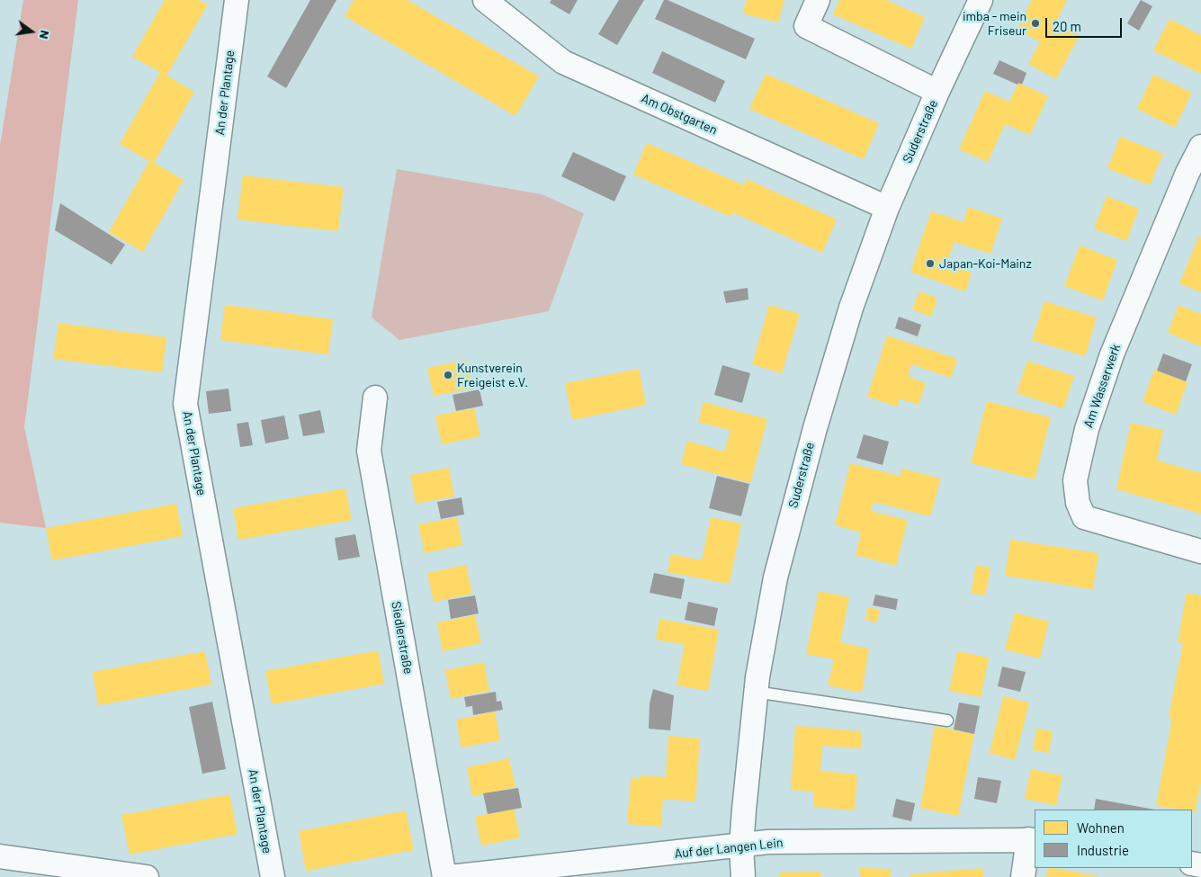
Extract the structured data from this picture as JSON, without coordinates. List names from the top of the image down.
{
  "streets": {
    "street": [
      "An der Plantage",
      "Am Obstgarten",
      "Suderstraße",
      "Am Wasserwerk",
      "Siedlerstraße",
      "Auf der Langen Lein"
    ]
  },
  "crossings": [
    ["Am Obstgarten", "Suderstraße"],
    ["Suderstraße", "Auf der Langen Lein"],
    ["Siedlerstraße", "Auf der Langen Lein"]
  ],
  "places": ["imba - mein Friseur", "Japan-Koi-Mainz", "Kunstverein Freigeist e.V."],
  "legend": ["Wohnen", "Industrie"],
  "scale_bar": "20 m",
  "north": "right"
}
